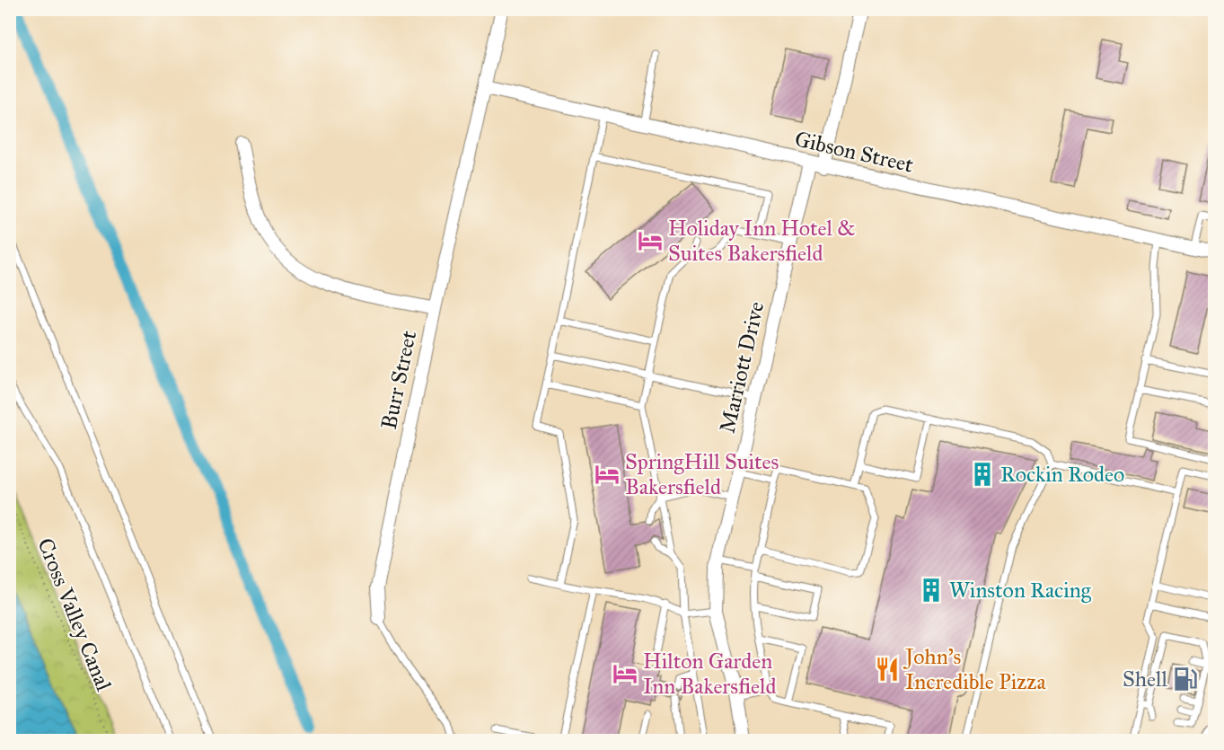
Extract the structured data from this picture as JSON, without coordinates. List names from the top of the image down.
{
  "streets": {
    "street": ["Gibson Street", "Marriott Drive", "Burr Street"],
    "path": ["Cross Valley Canal"]
  },
  "crossings": [
    ["Gibson Street", "Marriott Drive"],
    ["Gibson Street", "Burr Street"]
  ],
  "places": {
    "hotel": ["Holiday Inn Hotel & Suites Bakersfield", "SpringHill Suites Bakersfield", "Hilton Garden Inn Bakersfield"],
    "building": ["Rockin Rodeo", "Winston Racing"],
    "restaurant": ["John's Incredible Pizza"],
    "fuel station": ["Shell"]
  }
}
